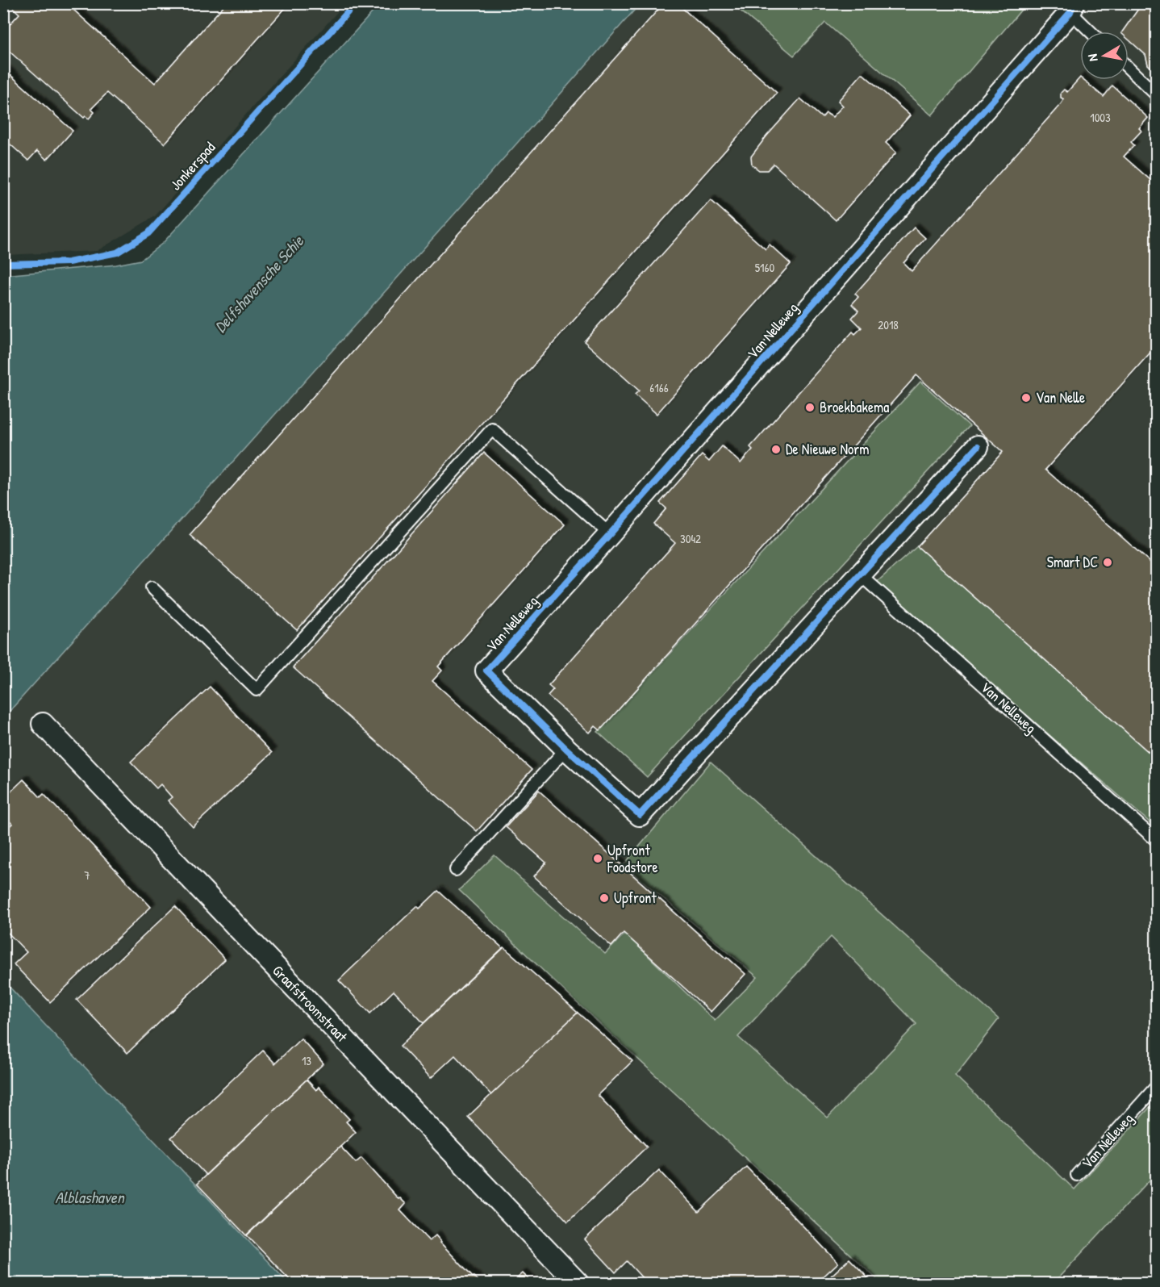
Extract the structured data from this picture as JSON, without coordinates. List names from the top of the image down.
{
  "streets": {
    "street": ["Van Nelleweg", "Graafstroomstraat"],
    "cycle path": ["Jonkerspad"]
  },
  "water": ["Delfshavensche Schie", "Alblashaven"],
  "places": [
    "Van Nelle",
    "Broekbakema",
    "De Nieuwe Norm",
    "Smart DC",
    "Upfront Foodstore",
    "Upfront"
  ],
  "house_numbers": [
    "1003",
    "5160",
    "2018",
    "6166",
    "3042",
    "7",
    "13"
  ],
  "north": "left"
}
